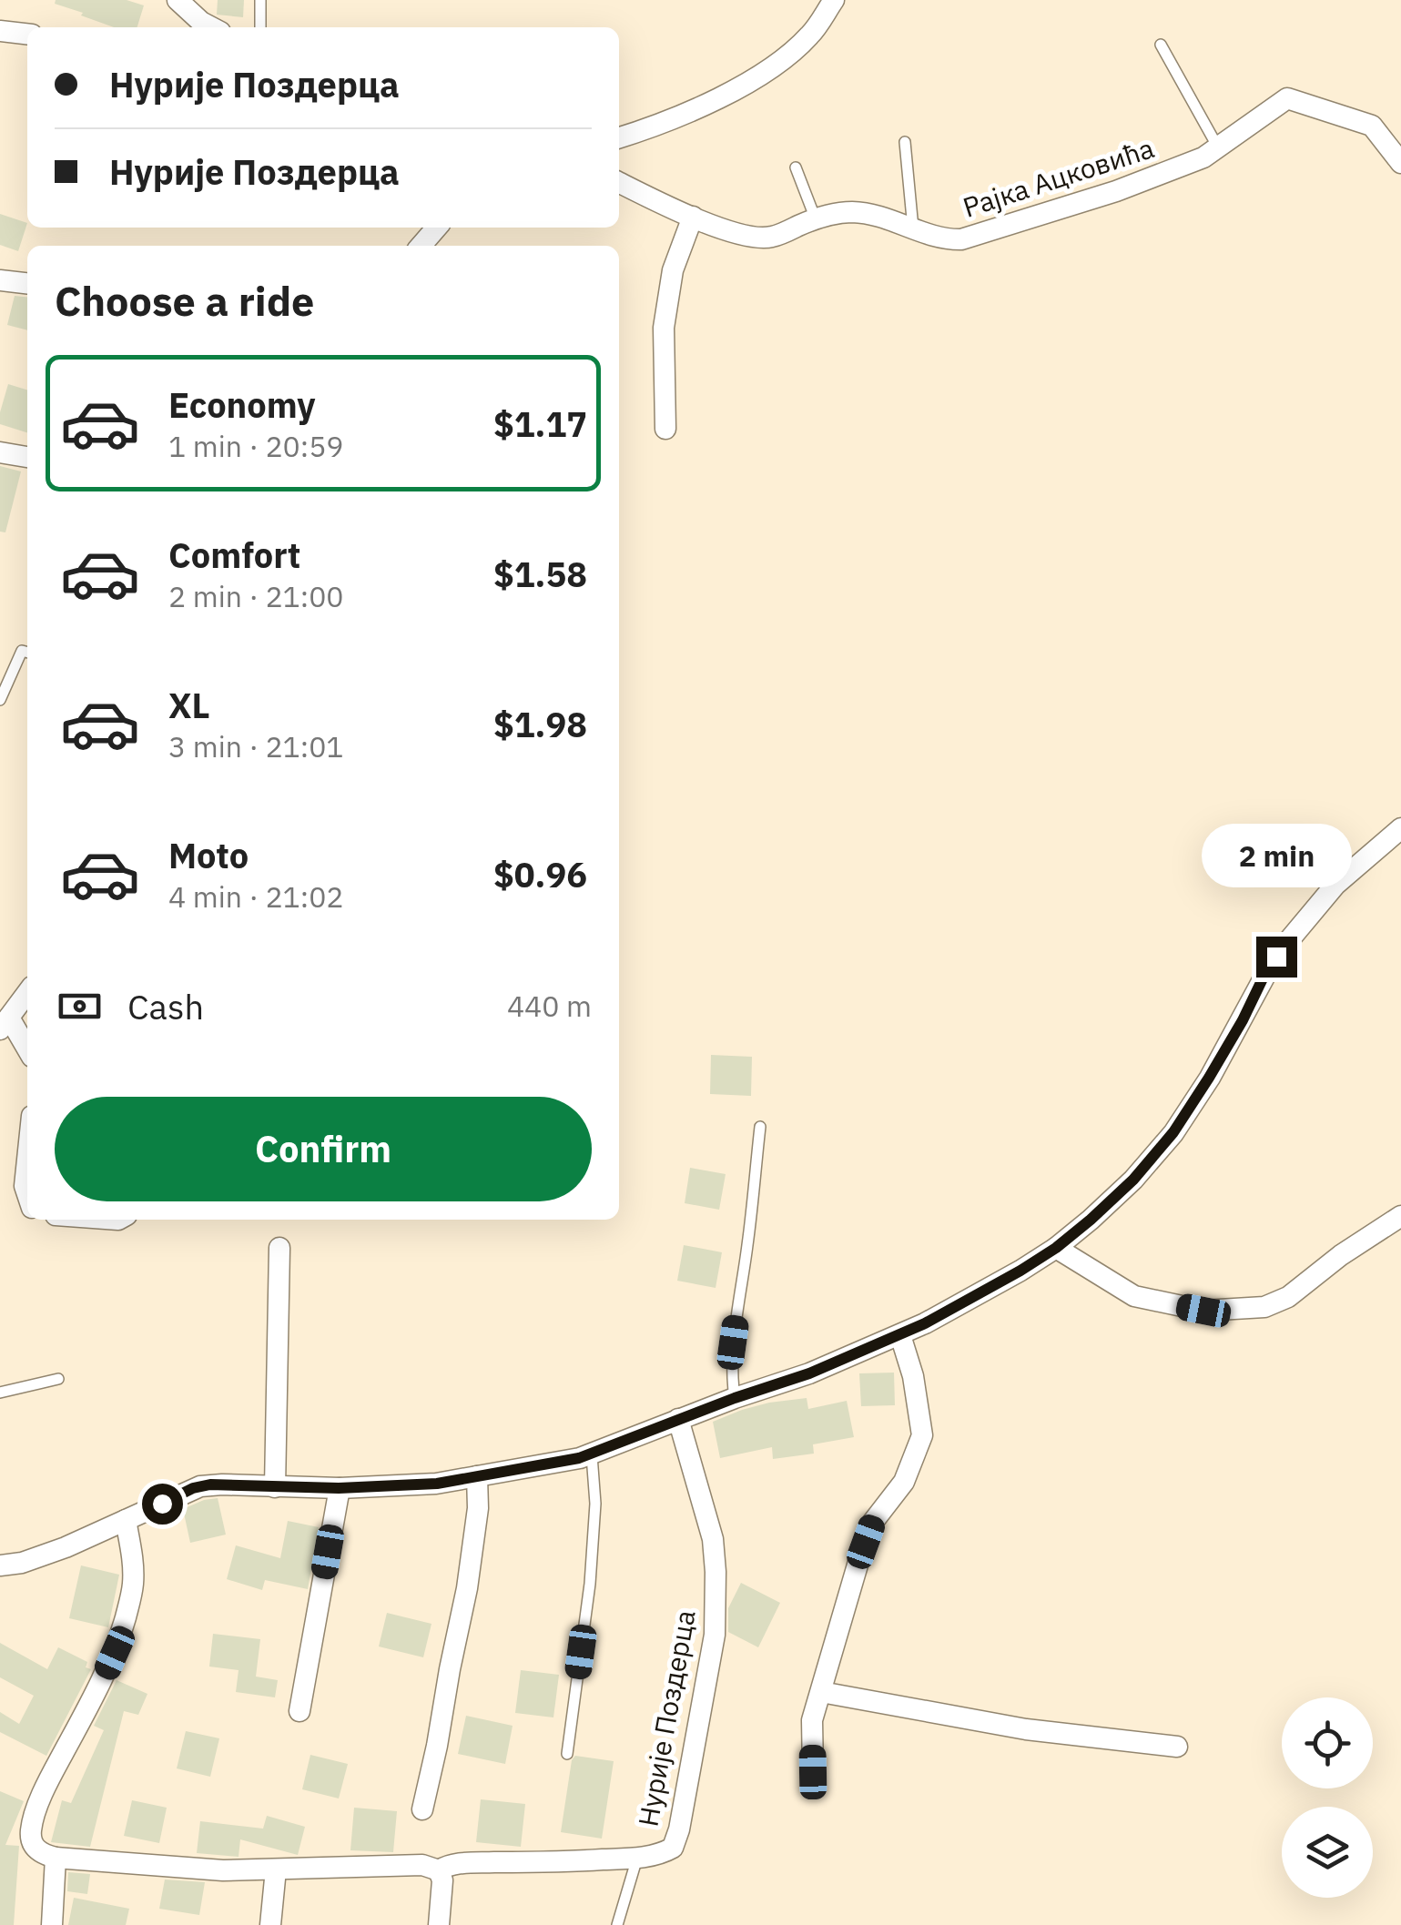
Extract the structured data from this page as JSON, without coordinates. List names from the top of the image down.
{
  "streets": {
    "street": ["Рајка Ацковића", "Нурије Поздерца"]
  },
  "page": {
    "banner": ["Нурије Поздерца", "Нурије Поздерца"],
    "heading": "Choose a ride",
    "list": [
      {
        "name": "Economy",
        "note": "1 min · 20:59",
        "value": "$1.17"
      },
      {
        "name": "Comfort",
        "note": "2 min · 21:00",
        "value": "$1.58"
      },
      {
        "name": "XL",
        "note": "3 min · 21:01",
        "value": "$1.98"
      },
      {
        "name": "Moto",
        "note": "4 min · 21:02",
        "value": "$0.96"
      }
    ],
    "bubble": "2 min",
    "pay": ["Cash", "440 m"],
    "buttons": "Confirm"
  }
}
